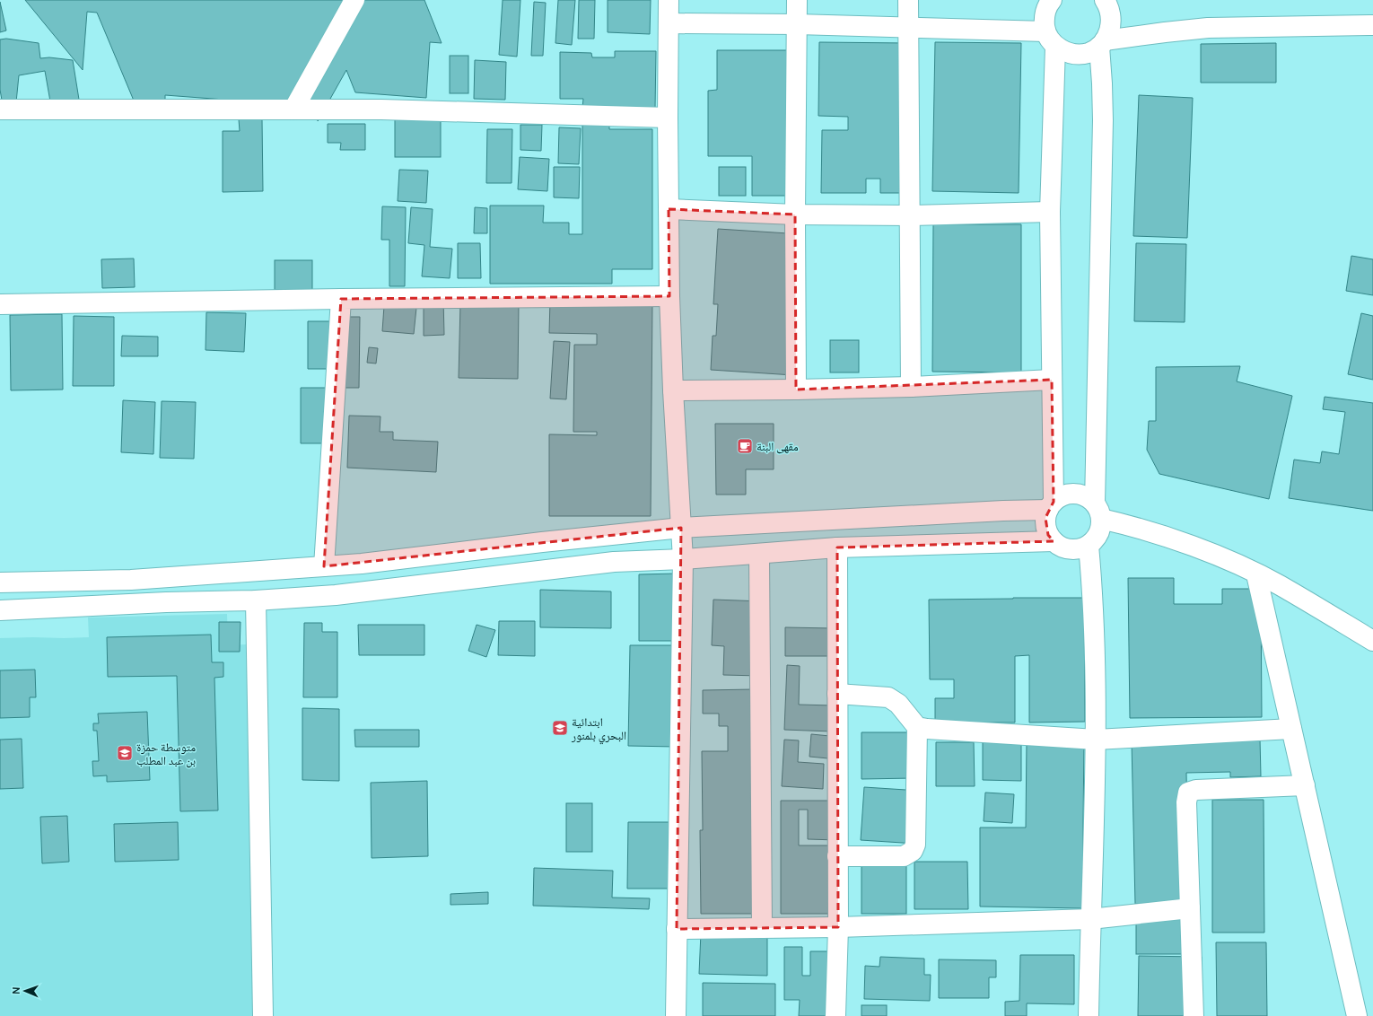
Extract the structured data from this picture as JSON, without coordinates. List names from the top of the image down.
{
  "places": {
    "cafe": ["مقهى البنة"],
    "school or university": ["ابتدائية البحري بلمنور", "متوسطة حمزة بن عبد المطلب"]
  },
  "north": "left"
}
